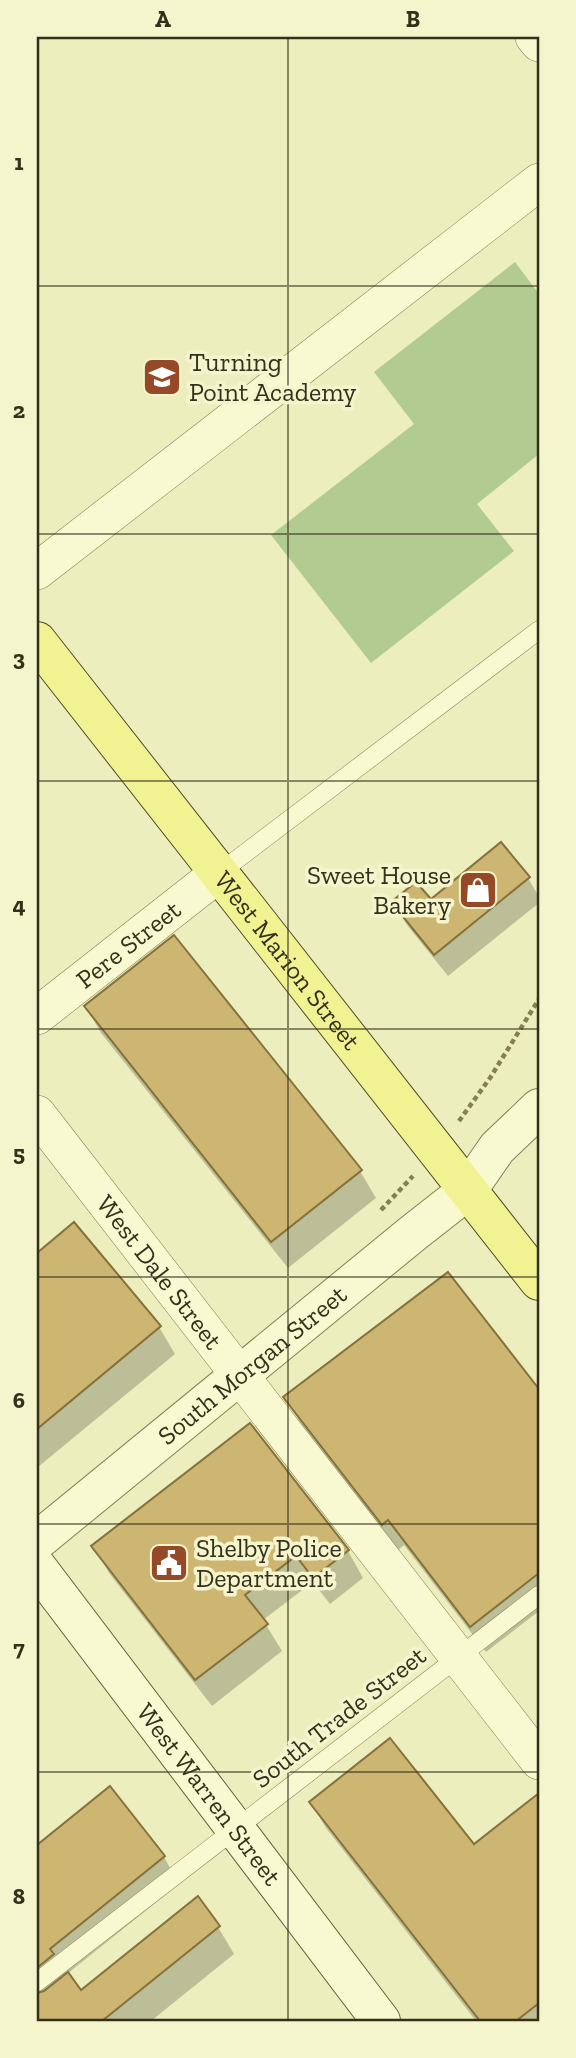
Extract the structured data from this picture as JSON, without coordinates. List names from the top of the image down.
{
  "streets": {
    "main road": ["West Marion Street"],
    "street": [
      "Pere Street",
      "West Dale Street",
      "South Morgan Street",
      "West Warren Street"
    ],
    "lane": ["South Trade Street"]
  },
  "crossings": [
    ["Pere Street", "West Marion Street"],
    ["West Marion Street", "South Morgan Street"],
    ["West Dale Street", "South Morgan Street"],
    ["West Dale Street", "South Trade Street"],
    ["South Trade Street", "West Warren Street"]
  ],
  "places": {
    "school or university": ["Turning Point Academy"],
    "shop": ["Sweet House Bakery"],
    "public building": ["Shelby Police Department"]
  },
  "grid": {
    "columns": ["A", "B"],
    "rows": [
      "1",
      "2",
      "3",
      "4",
      "5",
      "6",
      "7",
      "8"
    ]
  }
}
